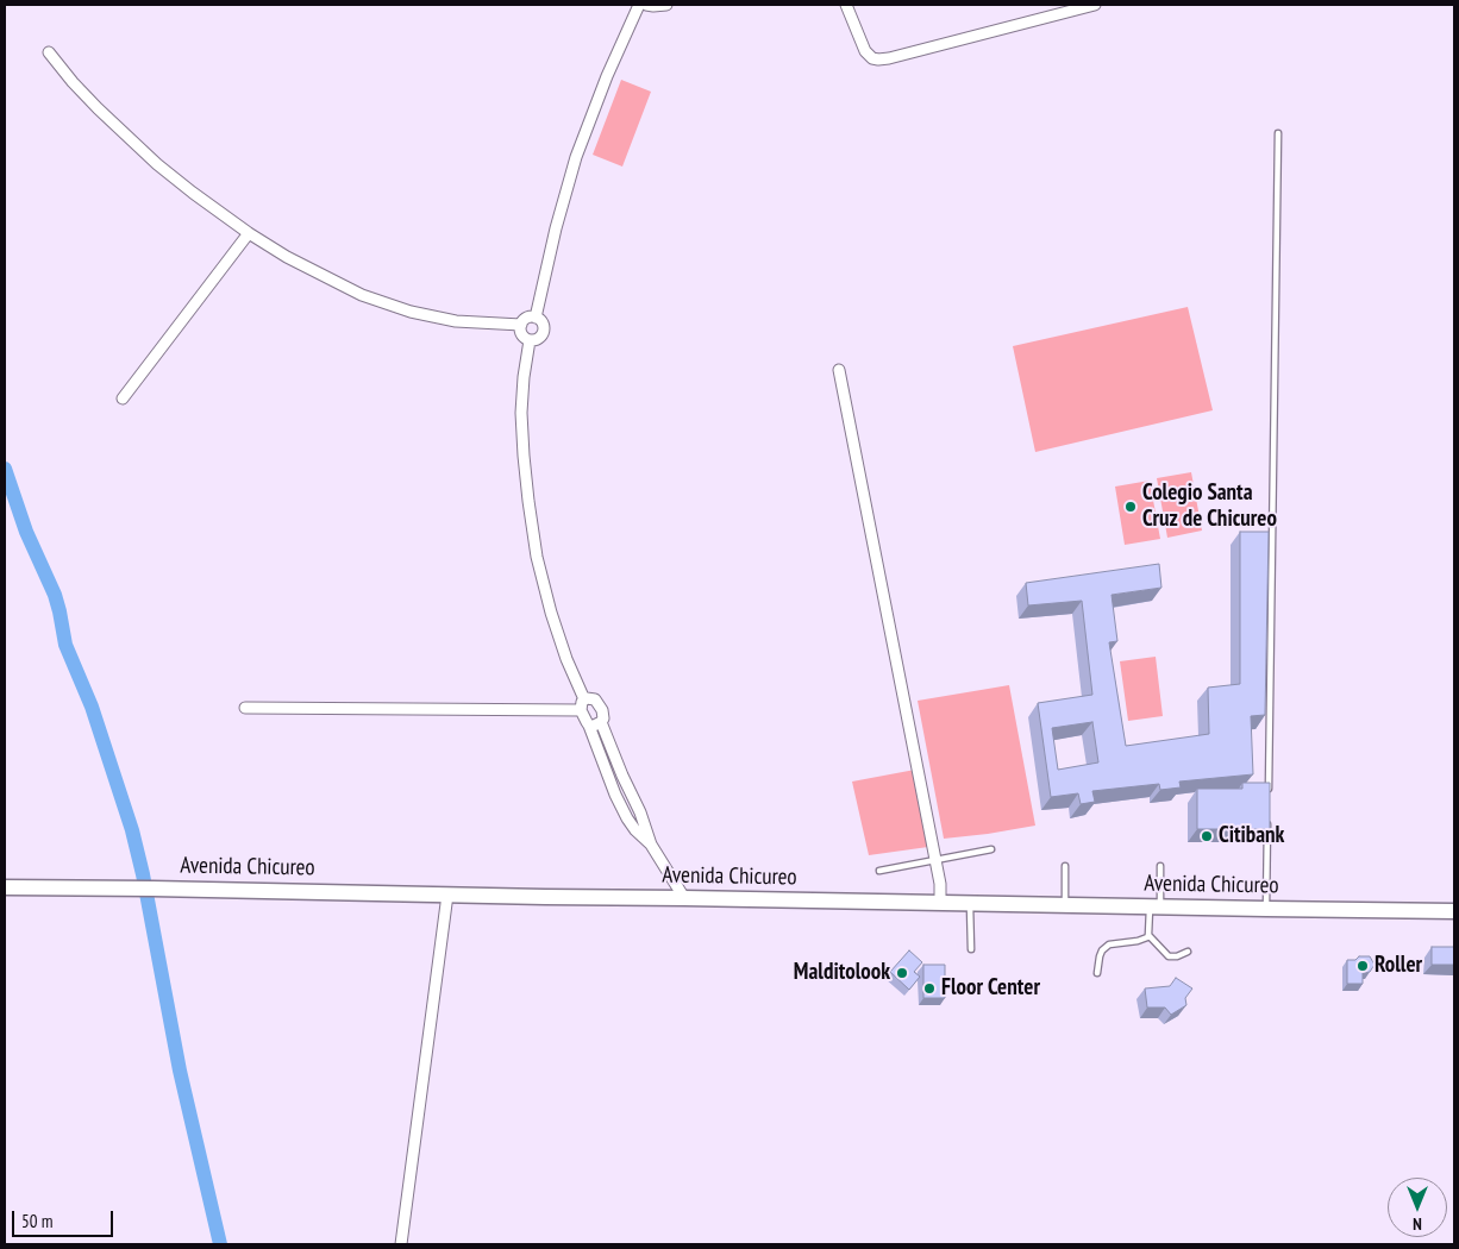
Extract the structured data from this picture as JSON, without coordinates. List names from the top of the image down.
{
  "streets": {
    "main road": ["Avenida Chicureo"]
  },
  "places": [
    "Colegio Santa Cruz de Chicureo",
    "Citibank",
    "Roller",
    "Malditolook",
    "Floor Center"
  ],
  "scale_bar": "50 m",
  "north": "bottom"
}
